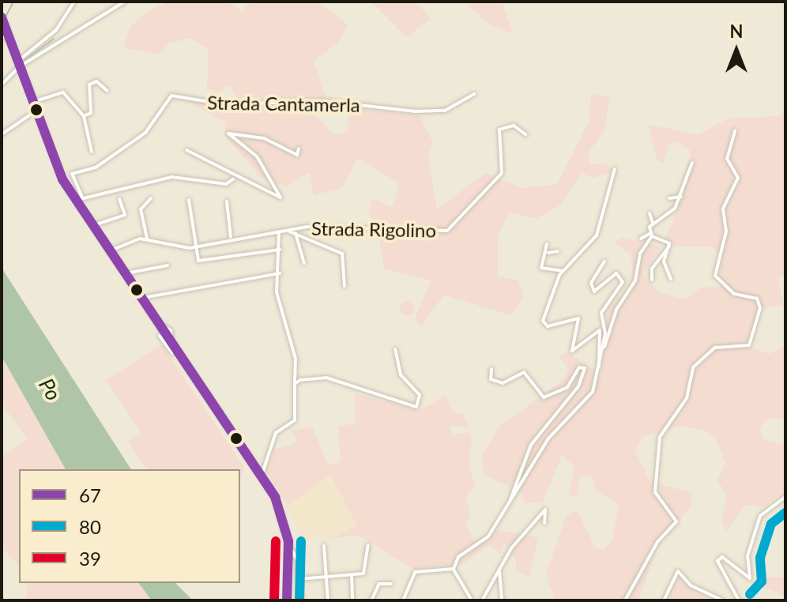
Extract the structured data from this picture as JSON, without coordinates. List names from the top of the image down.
{
  "streets": {
    "street": ["Strada Cantamerla", "Strada Rigolino"]
  },
  "water": ["Po"],
  "lines": ["transit line 67", "transit line 80", "transit line 39"],
  "legend": ["67", "80", "39"],
  "north": "top"
}
